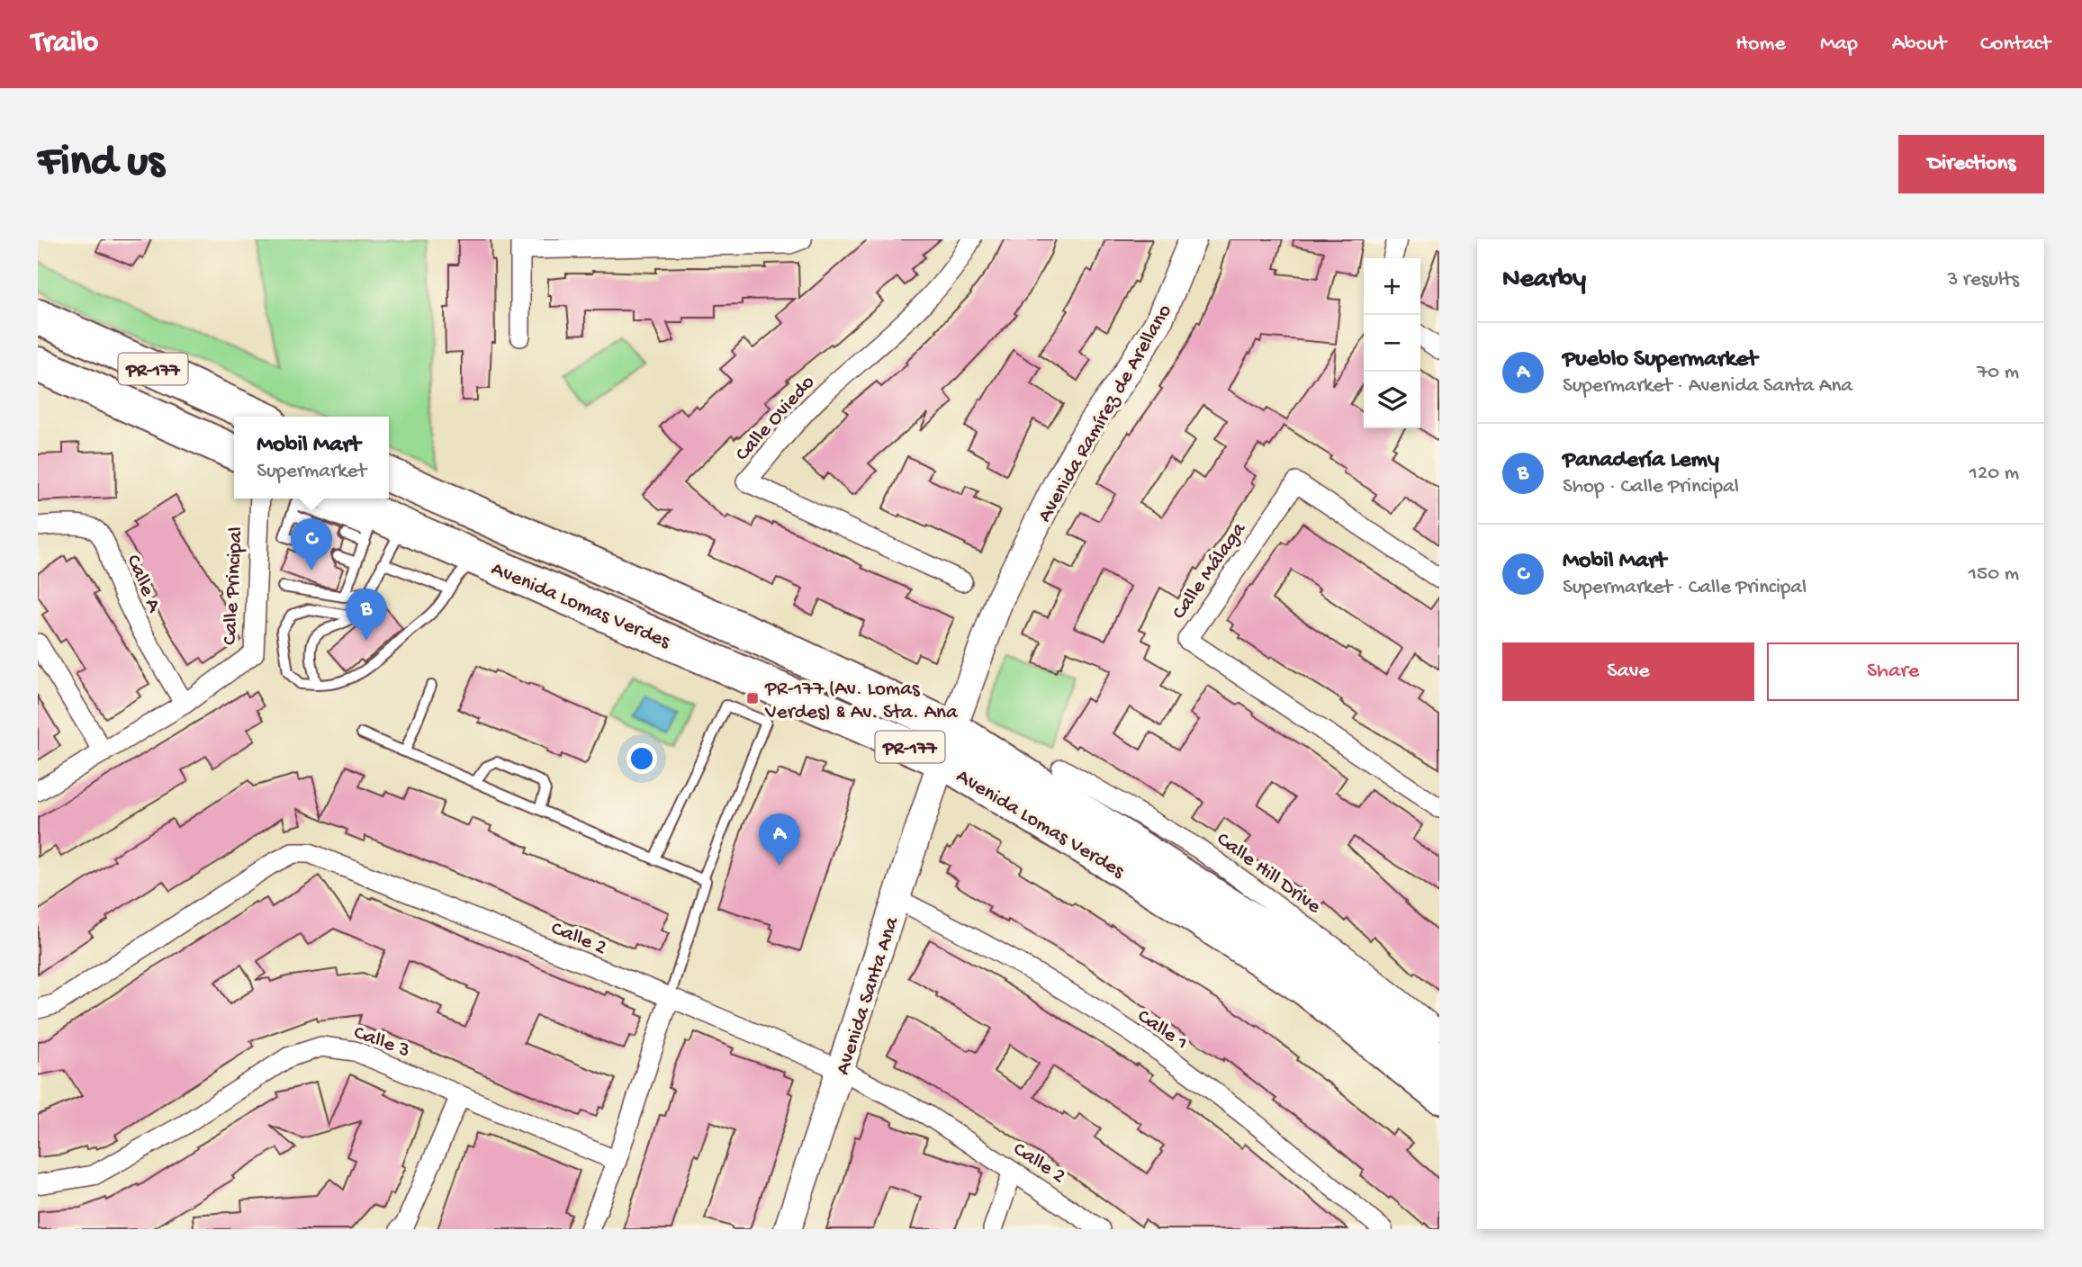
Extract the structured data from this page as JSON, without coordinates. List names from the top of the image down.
{
  "streets": {
    "highway": ["PR-177", "Avenida Lomas Verdes"],
    "street": [
      "Avenida Ramírez de Arellano",
      "Calle Oviedo",
      "Calle Málaga",
      "Calle A",
      "Calle Principal",
      "Calle Hill Drive",
      "Calle 2",
      "Avenida Santa Ana",
      "Calle 1",
      "Calle 3"
    ]
  },
  "crossings": [
    ["Avenida Ramírez de Arellano", "Avenida Lomas Verdes"],
    ["Avenida Ramírez de Arellano", "Avenida Santa Ana"],
    ["Calle A", "Calle Principal"],
    ["Avenida Lomas Verdes", "Avenida Santa Ana"],
    ["Calle 2", "Avenida Santa Ana"],
    ["Avenida Santa Ana", "Calle 1"]
  ],
  "places": {
    "transit": ["PR-177 (Av. Lomas Verdes) & Av. Sta. Ana"]
  },
  "page": {
    "header": "Trailo",
    "nav": [
      "Home",
      "Map",
      "About",
      "Contact"
    ],
    "buttons": [
      "Directions",
      ["Save", "Share"]
    ],
    "title": "Find us",
    "heading": ["Nearby", "3 results"],
    "map_buttons": ["+", "−"],
    "list": [
      {
        "mark": "A",
        "name": "Pueblo Supermarket",
        "note": "Supermarket · Avenida Santa Ana",
        "value": "70 m"
      },
      {
        "mark": "B",
        "name": "Panadería Lemy",
        "note": "Shop · Calle Principal",
        "value": "120 m"
      },
      {
        "mark": "C",
        "name": "Mobil Mart",
        "note": "Supermarket · Calle Principal",
        "value": "150 m"
      }
    ],
    "popup": ["Mobil Mart", "Supermarket"],
    "pins": ["C", "B", "A"]
  }
}
